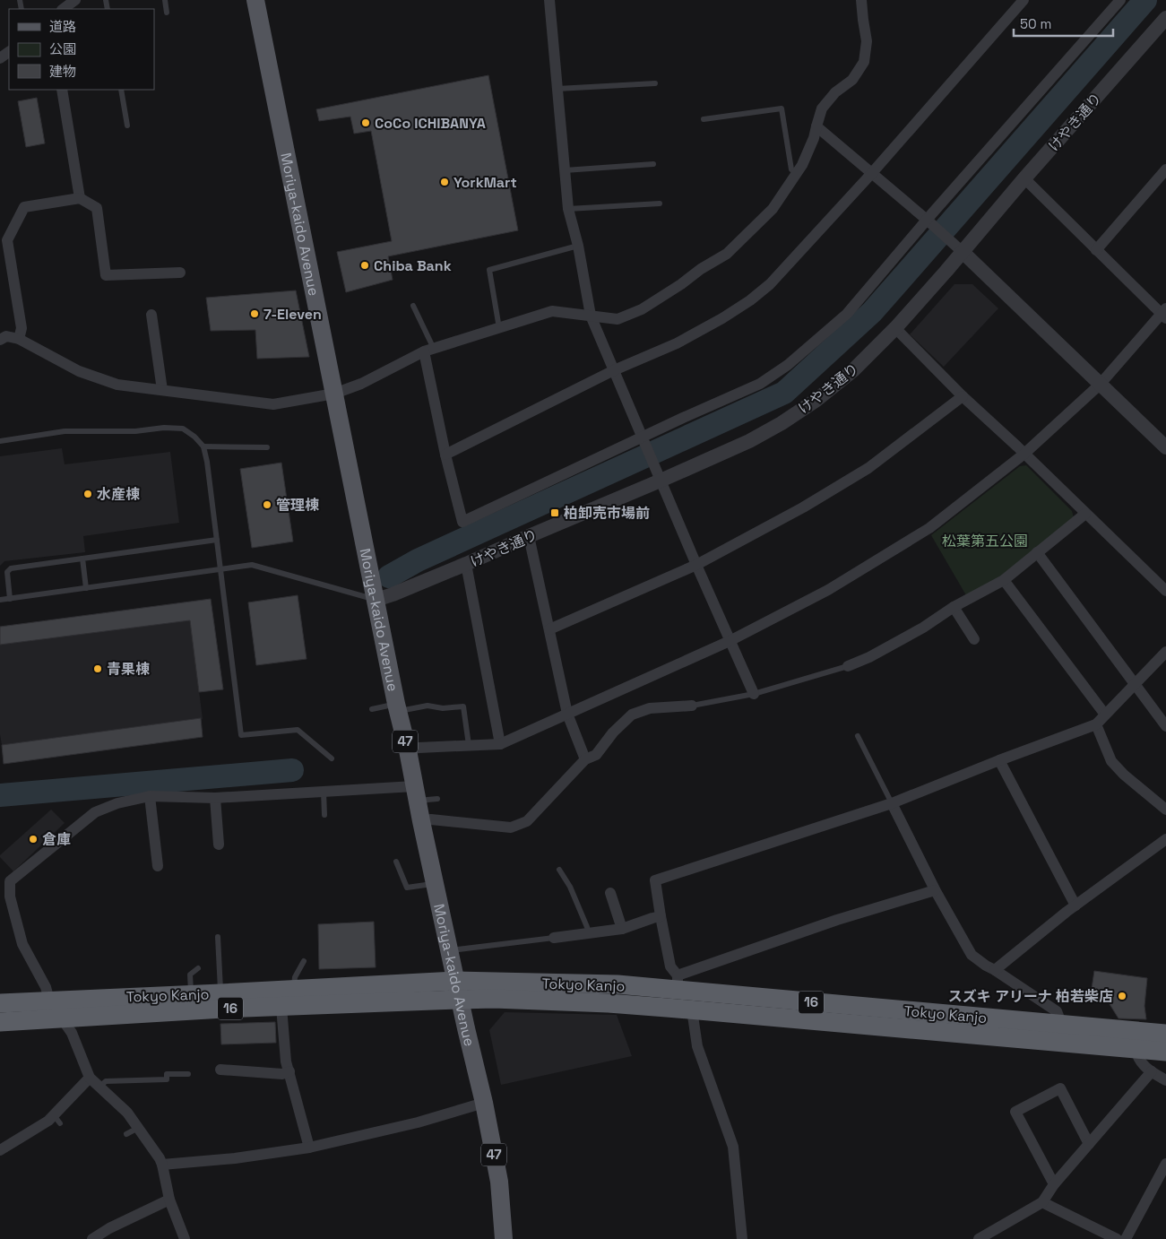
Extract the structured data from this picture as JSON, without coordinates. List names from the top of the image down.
{
  "streets": {
    "highway": ["Tokyo Kanjo", "16"],
    "main road": ["Moriya-kaido Avenue", "47"],
    "street": ["けやき通り"]
  },
  "crossings": [
    ["けやき通り", "Moriya-kaido Avenue"],
    ["Moriya-kaido Avenue", "Tokyo Kanjo"]
  ],
  "parks": ["松葉第五公園"],
  "places": {
    "other": [
      "CoCo ICHIBANYA",
      "YorkMart",
      "Chiba Bank",
      "7-Eleven",
      "水産棟",
      "管理棟",
      "青果棟",
      "倉庫",
      "スズキ アリーナ 柏若柴店"
    ],
    "transit": ["柏卸売市場前"]
  },
  "legend": ["道路", "公園", "建物"],
  "scale_bar": "50 m"
}
